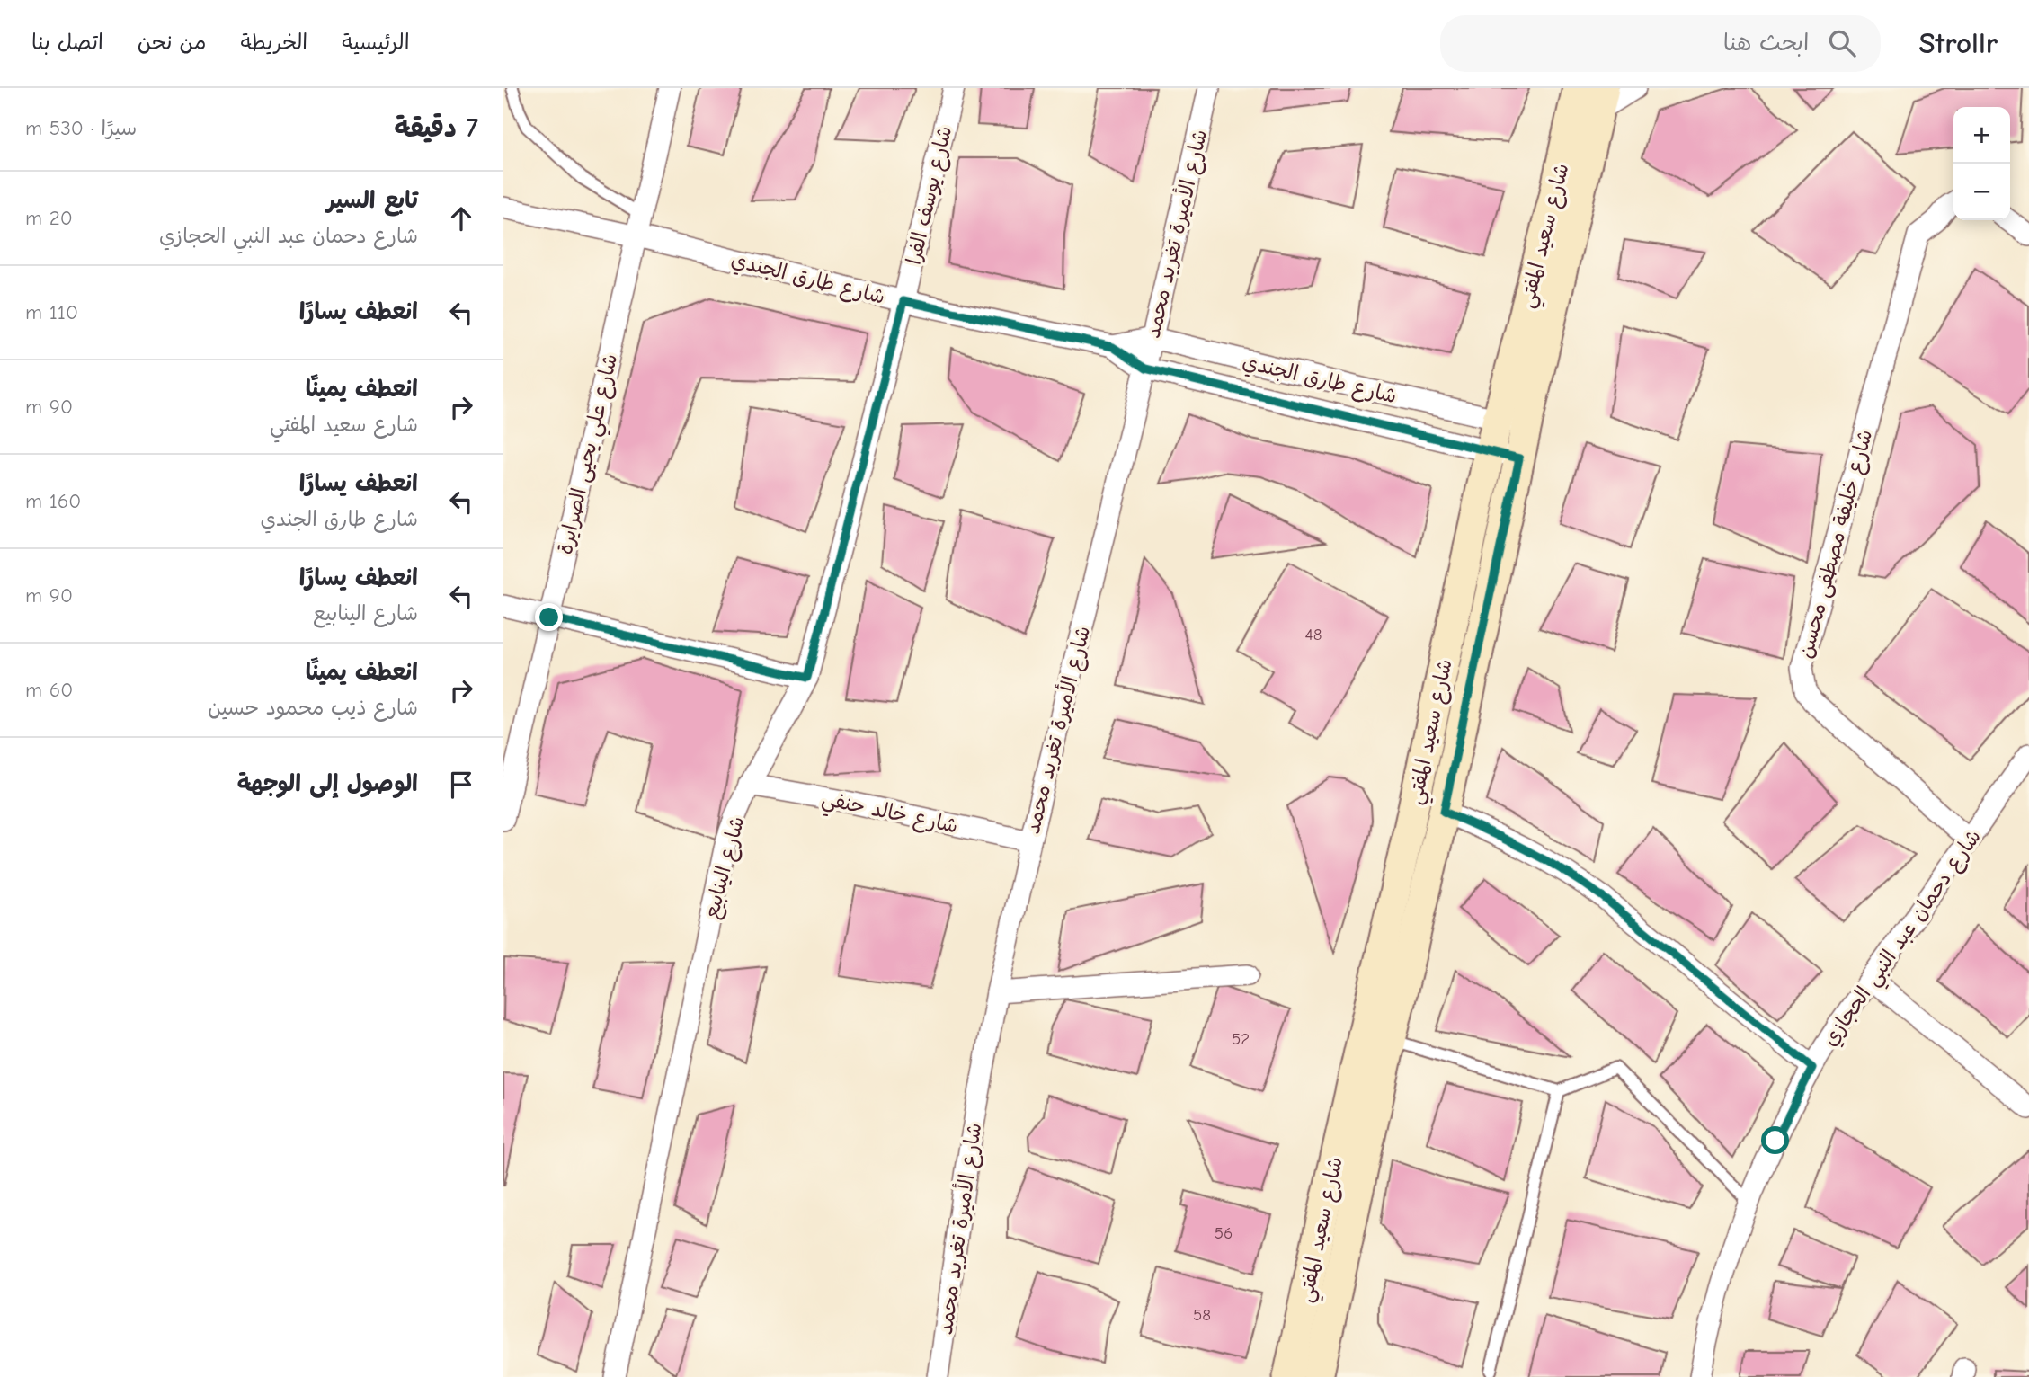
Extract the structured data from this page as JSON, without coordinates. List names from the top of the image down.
{
  "streets": {
    "street": [
      "شارع يوسف الفرا",
      "شارع الأميرة تغريد محمد",
      "شارع سعيد المفتي",
      "شارع طارق الجندي",
      "شارع علي يحيى الصرايرة",
      "شارع خليفة مصطفى محسن",
      "شارع خالد حنفي",
      "شارع الينابيع",
      "شارع دحمان عبد النبي الحجازي"
    ]
  },
  "crossings": [
    ["شارع يوسف الفرا", "شارع طارق الجندي"],
    ["شارع يوسف الفرا", "شارع الينابيع"],
    ["شارع الأميرة تغريد محمد", "شارع طارق الجندي"],
    ["شارع الأميرة تغريد محمد", "شارع خالد حنفي"],
    ["شارع سعيد المفتي", "شارع طارق الجندي"],
    ["شارع طارق الجندي", "شارع علي يحيى الصرايرة"],
    ["شارع طارق الجندي", "شارع الينابيع"],
    ["شارع خليفة مصطفى محسن", "شارع دحمان عبد النبي الحجازي"],
    ["شارع خالد حنفي", "شارع الينابيع"]
  ],
  "house_numbers": [
    "48",
    "52",
    "56",
    "58"
  ],
  "page": {
    "header": "Strollr",
    "search": "ابحث هنا",
    "nav": [
      "الرئيسية",
      "الخريطة",
      "من نحن",
      "اتصل بنا"
    ],
    "heading": ["7 دقيقة", "سيرًا · 530 m"],
    "map_buttons": ["+", "−"],
    "list": [
      ["تابع السير", "شارع دحمان عبد النبي الحجازي", "20 m"],
      ["انعطف يسارًا", "110 m"],
      ["انعطف يمينًا", "شارع سعيد المفتي", "90 m"],
      ["انعطف يسارًا", "شارع طارق الجندي", "160 m"],
      ["انعطف يسارًا", "شارع الينابيع", "90 m"],
      ["انعطف يمينًا", "شارع ذيب محمود حسين", "60 m"],
      "الوصول إلى الوجهة"
    ]
  }
}
